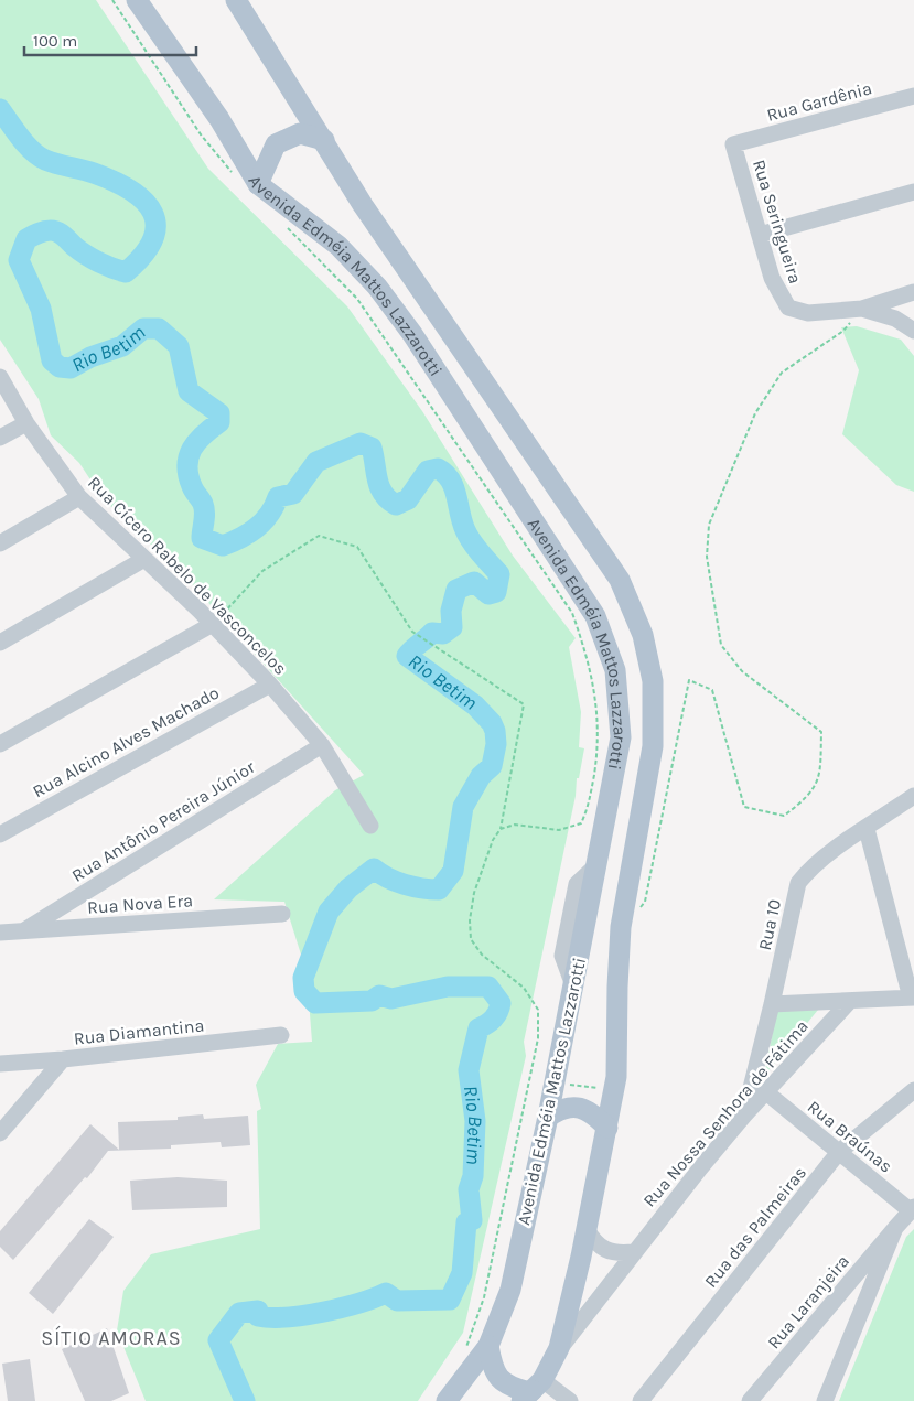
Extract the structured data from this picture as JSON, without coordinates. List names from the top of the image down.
{
  "streets": {
    "main road": ["Avenida Edméia Mattos Lazzarotti"],
    "street": [
      "Rua Gardênia",
      "Rua Seringueira",
      "Rua Cícero Rabelo de Vasconcelos",
      "Rua Alcino Alves Machado",
      "Rua Antônio Pereira Júnior",
      "Rua Nova Era",
      "Rua 10",
      "Rua Diamantina",
      "Rua Nossa Senhora de Fátima",
      "Rua Braúnas",
      "Rua das Palmeiras",
      "Rua Laranjeira"
    ]
  },
  "crossings": [
    ["Rua Gardênia", "Rua Seringueira"],
    ["Avenida Edméia Mattos Lazzarotti", "Rua Nossa Senhora de Fátima"],
    ["Rua Cícero Rabelo de Vasconcelos", "Rua Alcino Alves Machado"],
    ["Rua Cícero Rabelo de Vasconcelos", "Rua Antônio Pereira Júnior"],
    ["Rua Antônio Pereira Júnior", "Rua Nova Era"],
    ["Rua 10", "Rua Nossa Senhora de Fátima"],
    ["Rua Nossa Senhora de Fátima", "Rua Braúnas"],
    ["Rua Braúnas", "Rua das Palmeiras"],
    ["Rua Braúnas", "Rua Laranjeira"]
  ],
  "districts": ["SÍTIO AMORAS"],
  "water": ["Rio Betim"],
  "scale_bar": "100 m"
}
